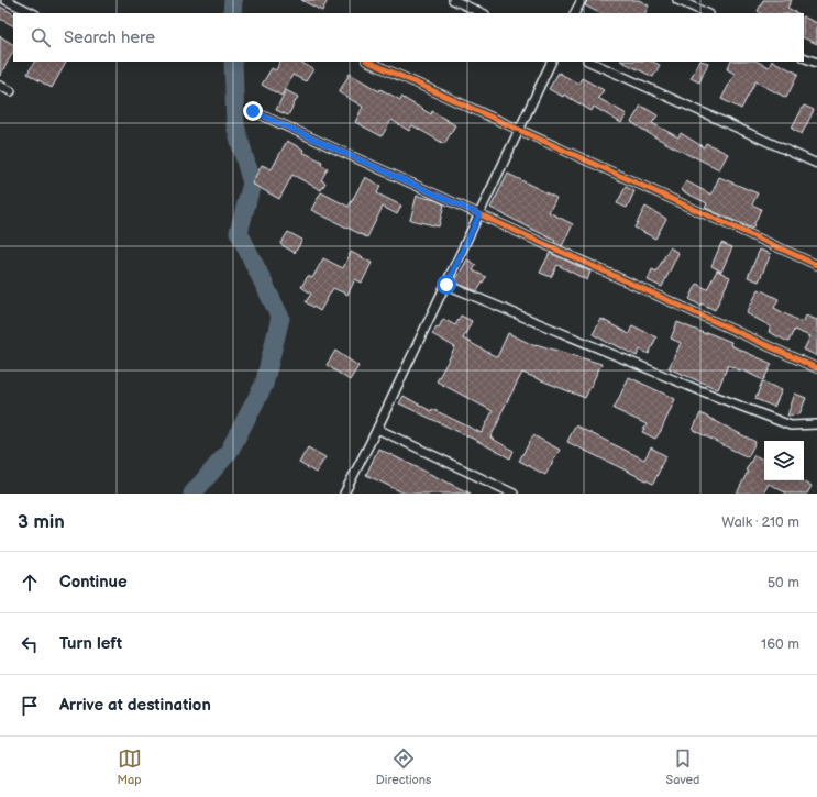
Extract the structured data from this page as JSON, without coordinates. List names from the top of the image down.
{
  "page": {
    "search": "Search here",
    "heading": ["3 min", "Walk · 210 m"],
    "list": [
      ["Continue", "50 m"],
      ["Turn left", "160 m"],
      "Arrive at destination"
    ],
    "nav": ["Map", "Directions", "Saved"]
  }
}
